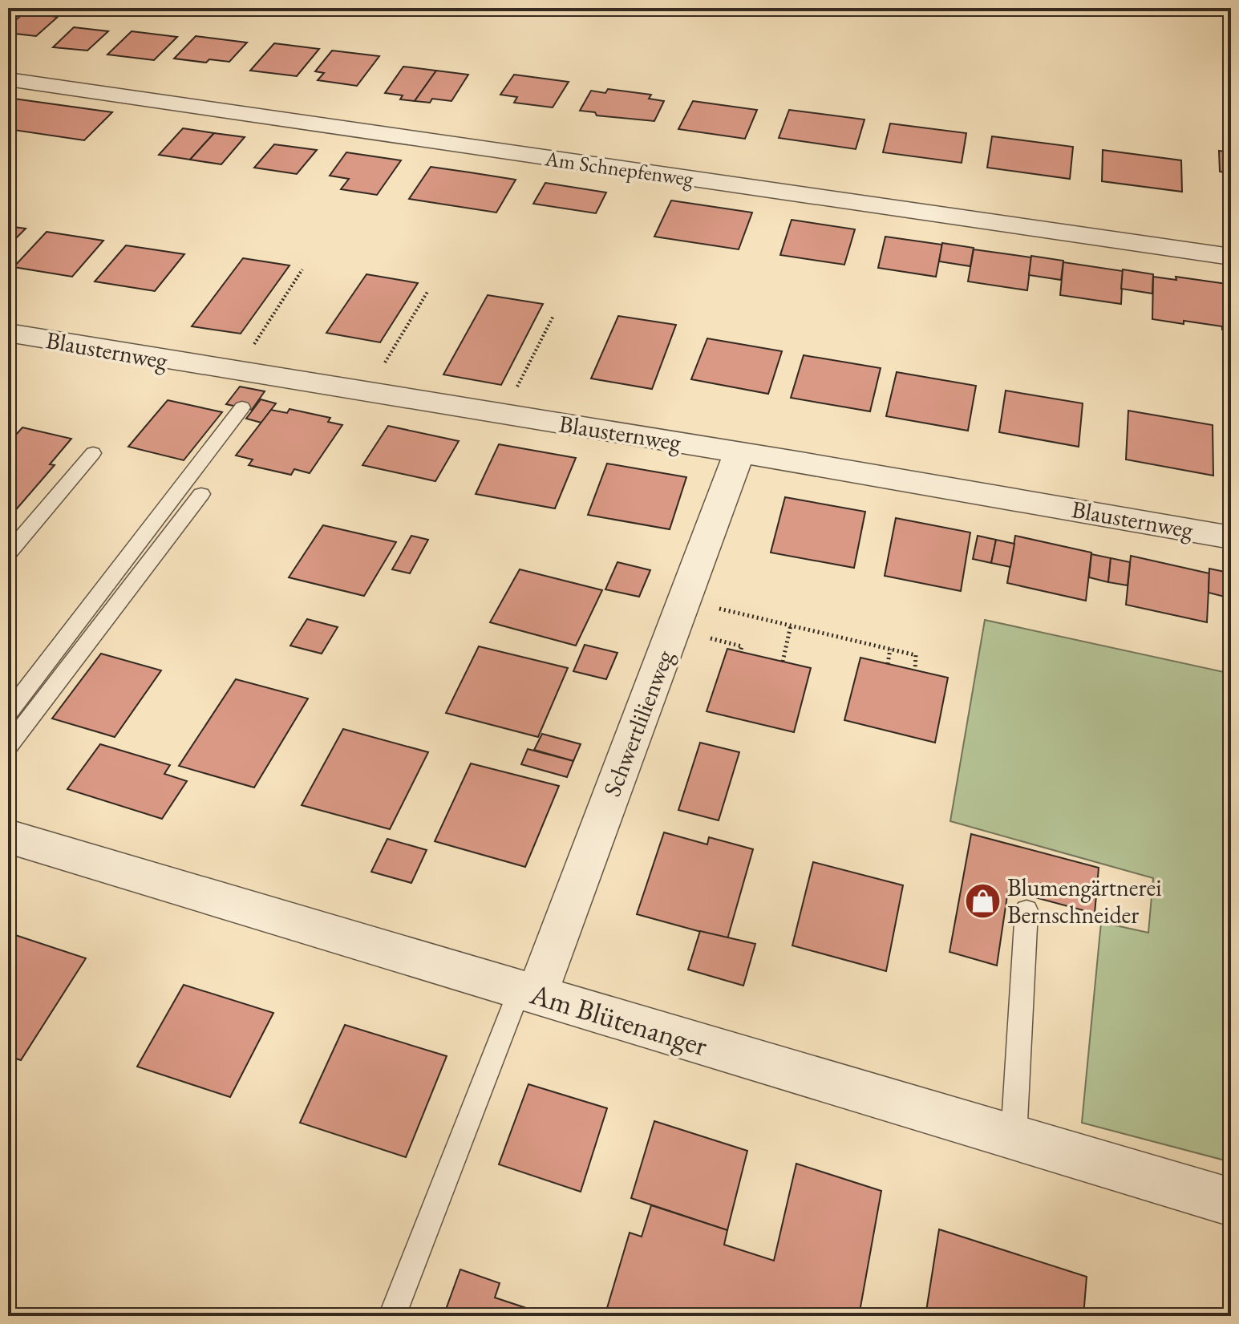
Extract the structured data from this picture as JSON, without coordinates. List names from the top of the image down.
{
  "streets": {
    "street": [
      "Am Schnepfenweg",
      "Blausternweg",
      "Schwertlilienweg",
      "Am Blütenanger"
    ]
  },
  "crossings": [
    ["Blausternweg", "Schwertlilienweg"],
    ["Schwertlilienweg", "Am Blütenanger"]
  ],
  "places": {
    "shop": ["Blumengärtnerei Bernschneider"]
  }
}
